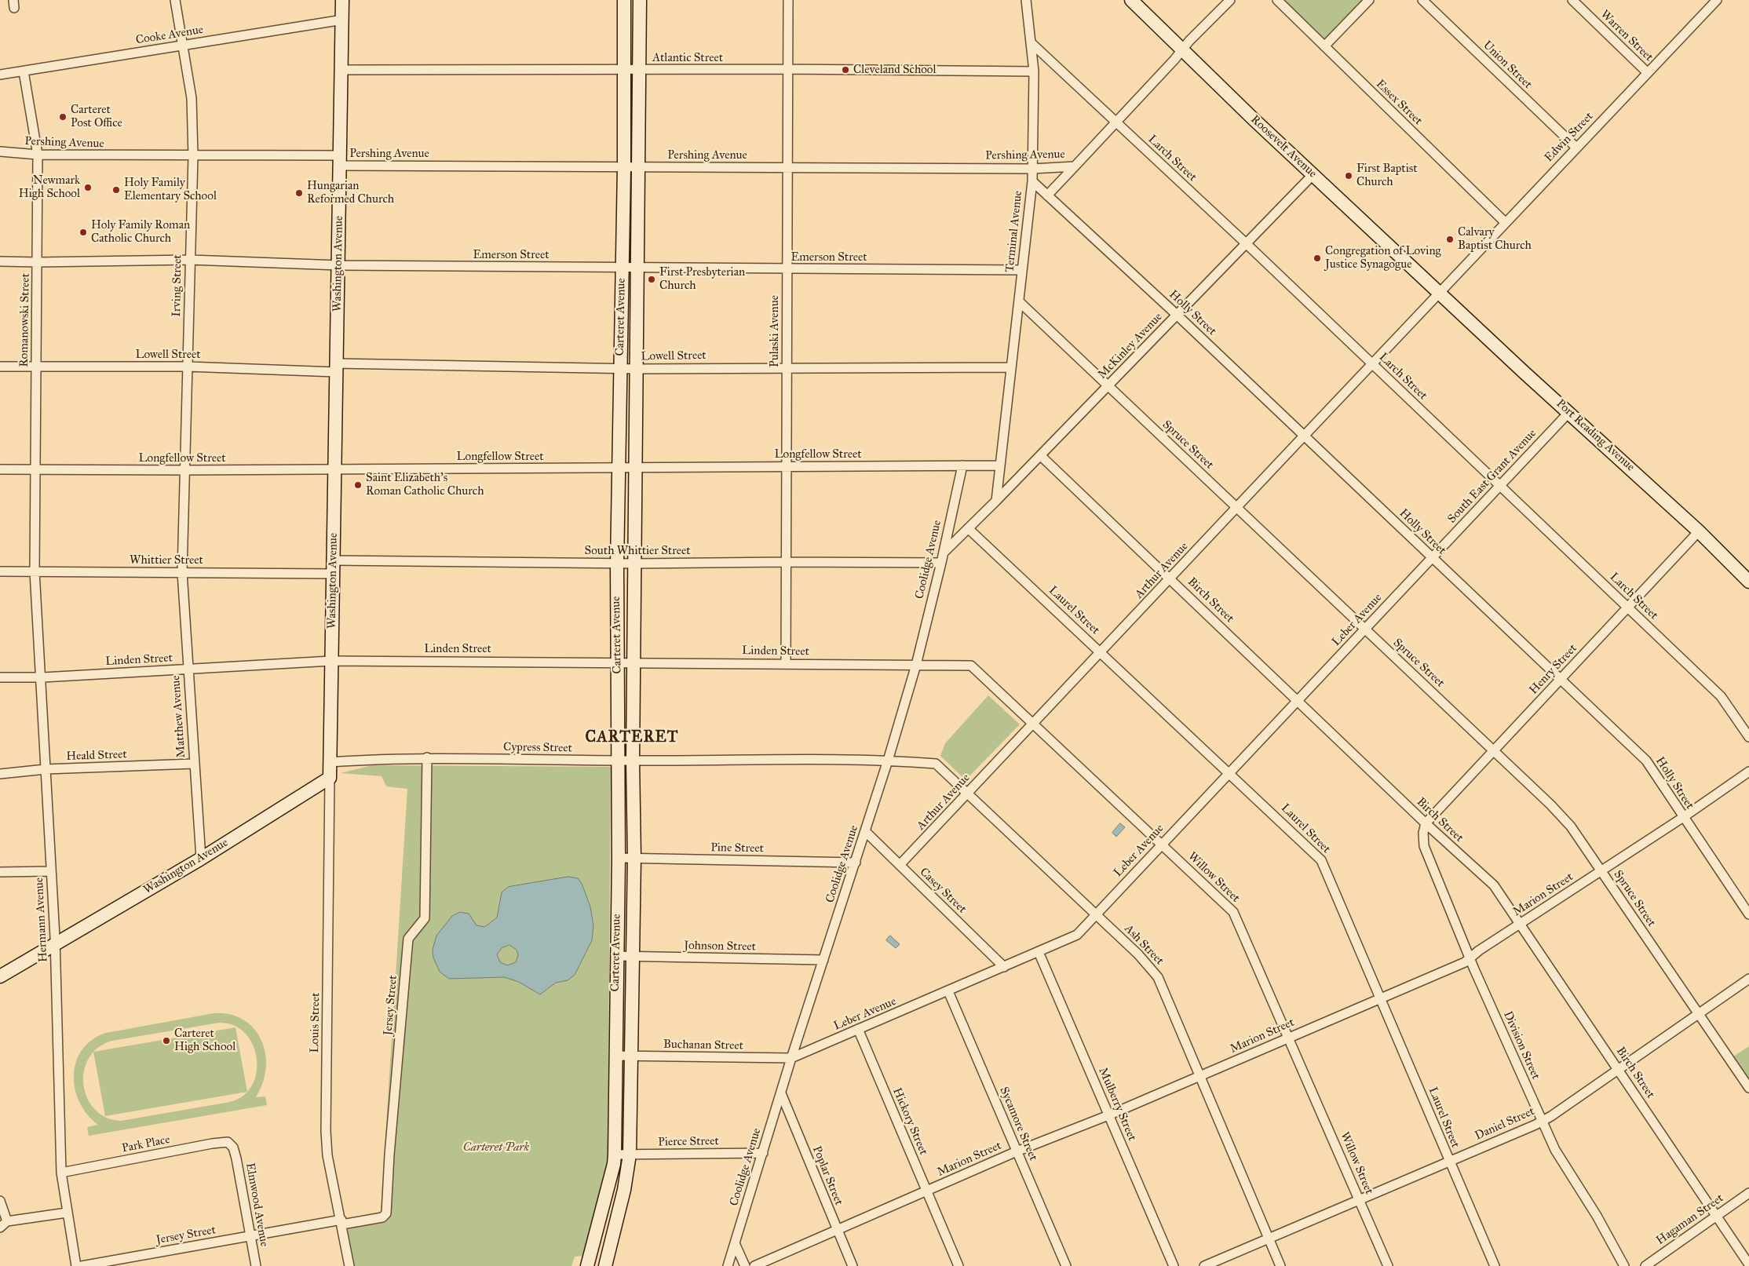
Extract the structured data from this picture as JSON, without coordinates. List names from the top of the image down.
{
  "streets": {
    "street": [
      "Cooke Avenue",
      "Warren Street",
      "Atlantic Street",
      "Union Street",
      "Essex Street",
      "Edwin Street",
      "Pershing Avenue",
      "Roosevelt Avenue",
      "Larch Street",
      "Terminal Avenue",
      "Emerson Street",
      "Washington Avenue",
      "Irving Street",
      "Holly Street",
      "Carteret Avenue",
      "Romanowski Street",
      "Pulaski Avenue",
      "McKinley Avenue",
      "Lowell Street",
      "Port Reading Avenue",
      "Spruce Street",
      "Longfellow Street",
      "South East Grant Avenue",
      "South Whittier Street",
      "Coolidge Avenue",
      "Whittier Street",
      "Arthur Avenue",
      "Birch Street",
      "Laurel Street",
      "Leber Avenue",
      "Linden Street",
      "Henry Street",
      "Matthew Avenue",
      "Cypress Street",
      "Heald Street",
      "Pine Street",
      "Willow Street",
      "Casey Street",
      "Marion Street",
      "Hermann Avenue",
      "Ash Street",
      "Johnson Street",
      "Jersey Street",
      "Louis Street",
      "Buchanan Street",
      "Division Street",
      "Mulberry Street",
      "Hickory Street",
      "Sycamore Street",
      "Daniel Street",
      "Pierce Street",
      "Park Place",
      "Poplar Street",
      "Elmwood Avenue",
      "Hagaman Street"
    ]
  },
  "crossings": [
    ["Cooke Avenue", "Washington Avenue"],
    ["Cooke Avenue", "Irving Street"],
    ["Cooke Avenue", "Romanowski Street"],
    ["Warren Street", "Edwin Street"],
    ["Atlantic Street", "Terminal Avenue"],
    ["Atlantic Street", "Washington Avenue"],
    ["Atlantic Street", "Carteret Avenue"],
    ["Atlantic Street", "Pulaski Avenue"],
    ["Union Street", "Edwin Street"],
    ["Essex Street", "Edwin Street"],
    ["Edwin Street", "Roosevelt Avenue"],
    ["Edwin Street", "Port Reading Avenue"],
    ["Edwin Street", "Arthur Avenue"],
    ["Pershing Avenue", "Roosevelt Avenue"],
    ["Pershing Avenue", "Larch Street"],
    ["Pershing Avenue", "Terminal Avenue"],
    ["Pershing Avenue", "Washington Avenue"],
    ["Pershing Avenue", "Irving Street"],
    ["Pershing Avenue", "Holly Street"],
    ["Pershing Avenue", "Carteret Avenue"],
    ["Pershing Avenue", "Romanowski Street"],
    ["Pershing Avenue", "Pulaski Avenue"],
    ["Roosevelt Avenue", "McKinley Avenue"],
    ["Roosevelt Avenue", "Port Reading Avenue"],
    ["Roosevelt Avenue", "Arthur Avenue"],
    ["Larch Street", "Terminal Avenue"],
    ["Larch Street", "McKinley Avenue"],
    ["Larch Street", "South East Grant Avenue"],
    ["Larch Street", "Arthur Avenue"],
    ["Larch Street", "Henry Street"],
    ["Terminal Avenue", "Emerson Street"],
    ["Terminal Avenue", "Holly Street"],
    ["Terminal Avenue", "Lowell Street"],
    ["Terminal Avenue", "Spruce Street"],
    ["Terminal Avenue", "Longfellow Street"],
    ["Emerson Street", "Washington Avenue"],
    ["Emerson Street", "Irving Street"],
    ["Emerson Street", "Carteret Avenue"],
    ["Emerson Street", "Romanowski Street"],
    ["Emerson Street", "Pulaski Avenue"],
    ["Washington Avenue", "Lowell Street"],
    ["Washington Avenue", "Longfellow Street"],
    ["Washington Avenue", "South Whittier Street"],
    ["Washington Avenue", "Whittier Street"],
    ["Washington Avenue", "Linden Street"],
    ["Washington Avenue", "Matthew Avenue"],
    ["Washington Avenue", "Cypress Street"],
    ["Washington Avenue", "Hermann Avenue"],
    ["Washington Avenue", "Louis Street"],
    ["Irving Street", "Lowell Street"],
    ["Irving Street", "Longfellow Street"],
    ["Irving Street", "Whittier Street"],
    ["Irving Street", "Matthew Avenue"],
    ["Holly Street", "McKinley Avenue"],
    ["Holly Street", "South East Grant Avenue"],
    ["Holly Street", "Arthur Avenue"],
    ["Holly Street", "Leber Avenue"],
    ["Holly Street", "Henry Street"],
    ["Holly Street", "Marion Street"],
    ["Carteret Avenue", "Lowell Street"],
    ["Carteret Avenue", "Longfellow Street"],
    ["Carteret Avenue", "South Whittier Street"],
    ["Carteret Avenue", "Linden Street"],
    ["Carteret Avenue", "Cypress Street"],
    ["Carteret Avenue", "Pine Street"],
    ["Carteret Avenue", "Johnson Street"],
    ["Carteret Avenue", "Buchanan Street"],
    ["Carteret Avenue", "Pierce Street"],
    ["Romanowski Street", "Lowell Street"],
    ["Romanowski Street", "Longfellow Street"],
    ["Romanowski Street", "Whittier Street"],
    ["Romanowski Street", "Hermann Avenue"],
    ["Pulaski Avenue", "Lowell Street"],
    ["Pulaski Avenue", "Longfellow Street"],
    ["Pulaski Avenue", "South Whittier Street"],
    ["Pulaski Avenue", "Linden Street"],
    ["McKinley Avenue", "Spruce Street"],
    ["McKinley Avenue", "Coolidge Avenue"],
    ["McKinley Avenue", "Birch Street"],
    ["McKinley Avenue", "Laurel Street"],
    ["Port Reading Avenue", "South East Grant Avenue"],
    ["Port Reading Avenue", "Arthur Avenue"],
    ["Port Reading Avenue", "Henry Street"],
    ["Spruce Street", "Arthur Avenue"],
    ["Spruce Street", "Leber Avenue"],
    ["Spruce Street", "Henry Street"],
    ["Spruce Street", "Marion Street"],
    ["Spruce Street", "Daniel Street"],
    ["Longfellow Street", "Coolidge Avenue"],
    ["South East Grant Avenue", "Leber Avenue"],
    ["South Whittier Street", "Coolidge Avenue"],
    ["Coolidge Avenue", "Leber Avenue"],
    ["Coolidge Avenue", "Linden Street"],
    ["Coolidge Avenue", "Cypress Street"],
    ["Coolidge Avenue", "Pine Street"],
    ["Coolidge Avenue", "Willow Street"],
    ["Coolidge Avenue", "Casey Street"],
    ["Coolidge Avenue", "Ash Street"],
    ["Coolidge Avenue", "Johnson Street"],
    ["Coolidge Avenue", "Buchanan Street"],
    ["Coolidge Avenue", "Pierce Street"],
    ["Coolidge Avenue", "Poplar Street"],
    ["Whittier Street", "Matthew Avenue"],
    ["Whittier Street", "Hermann Avenue"],
    ["Arthur Avenue", "Birch Street"],
    ["Arthur Avenue", "Laurel Street"],
    ["Arthur Avenue", "Willow Street"],
    ["Arthur Avenue", "Casey Street"],
    ["Arthur Avenue", "Ash Street"],
    ["Birch Street", "Leber Avenue"],
    ["Birch Street", "Henry Street"],
    ["Birch Street", "Marion Street"],
    ["Birch Street", "Division Street"],
    ["Birch Street", "Daniel Street"],
    ["Birch Street", "Hagaman Street"],
    ["Laurel Street", "Leber Avenue"],
    ["Laurel Street", "Marion Street"],
    ["Laurel Street", "Daniel Street"],
    ["Leber Avenue", "Willow Street"],
    ["Leber Avenue", "Casey Street"],
    ["Leber Avenue", "Ash Street"],
    ["Leber Avenue", "Buchanan Street"],
    ["Leber Avenue", "Mulberry Street"],
    ["Leber Avenue", "Hickory Street"],
    ["Leber Avenue", "Sycamore Street"],
    ["Linden Street", "Matthew Avenue"],
    ["Linden Street", "Willow Street"],
    ["Linden Street", "Hermann Avenue"],
    ["Henry Street", "Division Street"],
    ["Matthew Avenue", "Heald Street"],
    ["Cypress Street", "Ash Street"],
    ["Cypress Street", "Jersey Street"],
    ["Heald Street", "Hermann Avenue"],
    ["Willow Street", "Marion Street"],
    ["Willow Street", "Daniel Street"],
    ["Marion Street", "Ash Street"],
    ["Marion Street", "Division Street"],
    ["Marion Street", "Mulberry Street"],
    ["Marion Street", "Hickory Street"],
    ["Marion Street", "Sycamore Street"],
    ["Marion Street", "Poplar Street"],
    ["Hermann Avenue", "Park Place"],
    ["Ash Street", "Daniel Street"],
    ["Jersey Street", "Louis Street"],
    ["Jersey Street", "Elmwood Avenue"],
    ["Division Street", "Daniel Street"],
    ["Park Place", "Elmwood Avenue"]
  ],
  "districts": ["CARTERET"],
  "parks": ["Carteret Park"],
  "places": [
    "Cleveland School",
    "Carteret Post Office",
    "First Baptist Church",
    "Newmark High School",
    "Holy Family Elementary School",
    "Hungarian Reformed Church",
    "Holy Family Roman Catholic Church",
    "Calvary Baptist Church",
    "Congregation of Loving Justice Synagogue",
    "First Presbyterian Church",
    "Saint Elizabeth's Roman Catholic Church",
    "Carteret High School"
  ]
}
